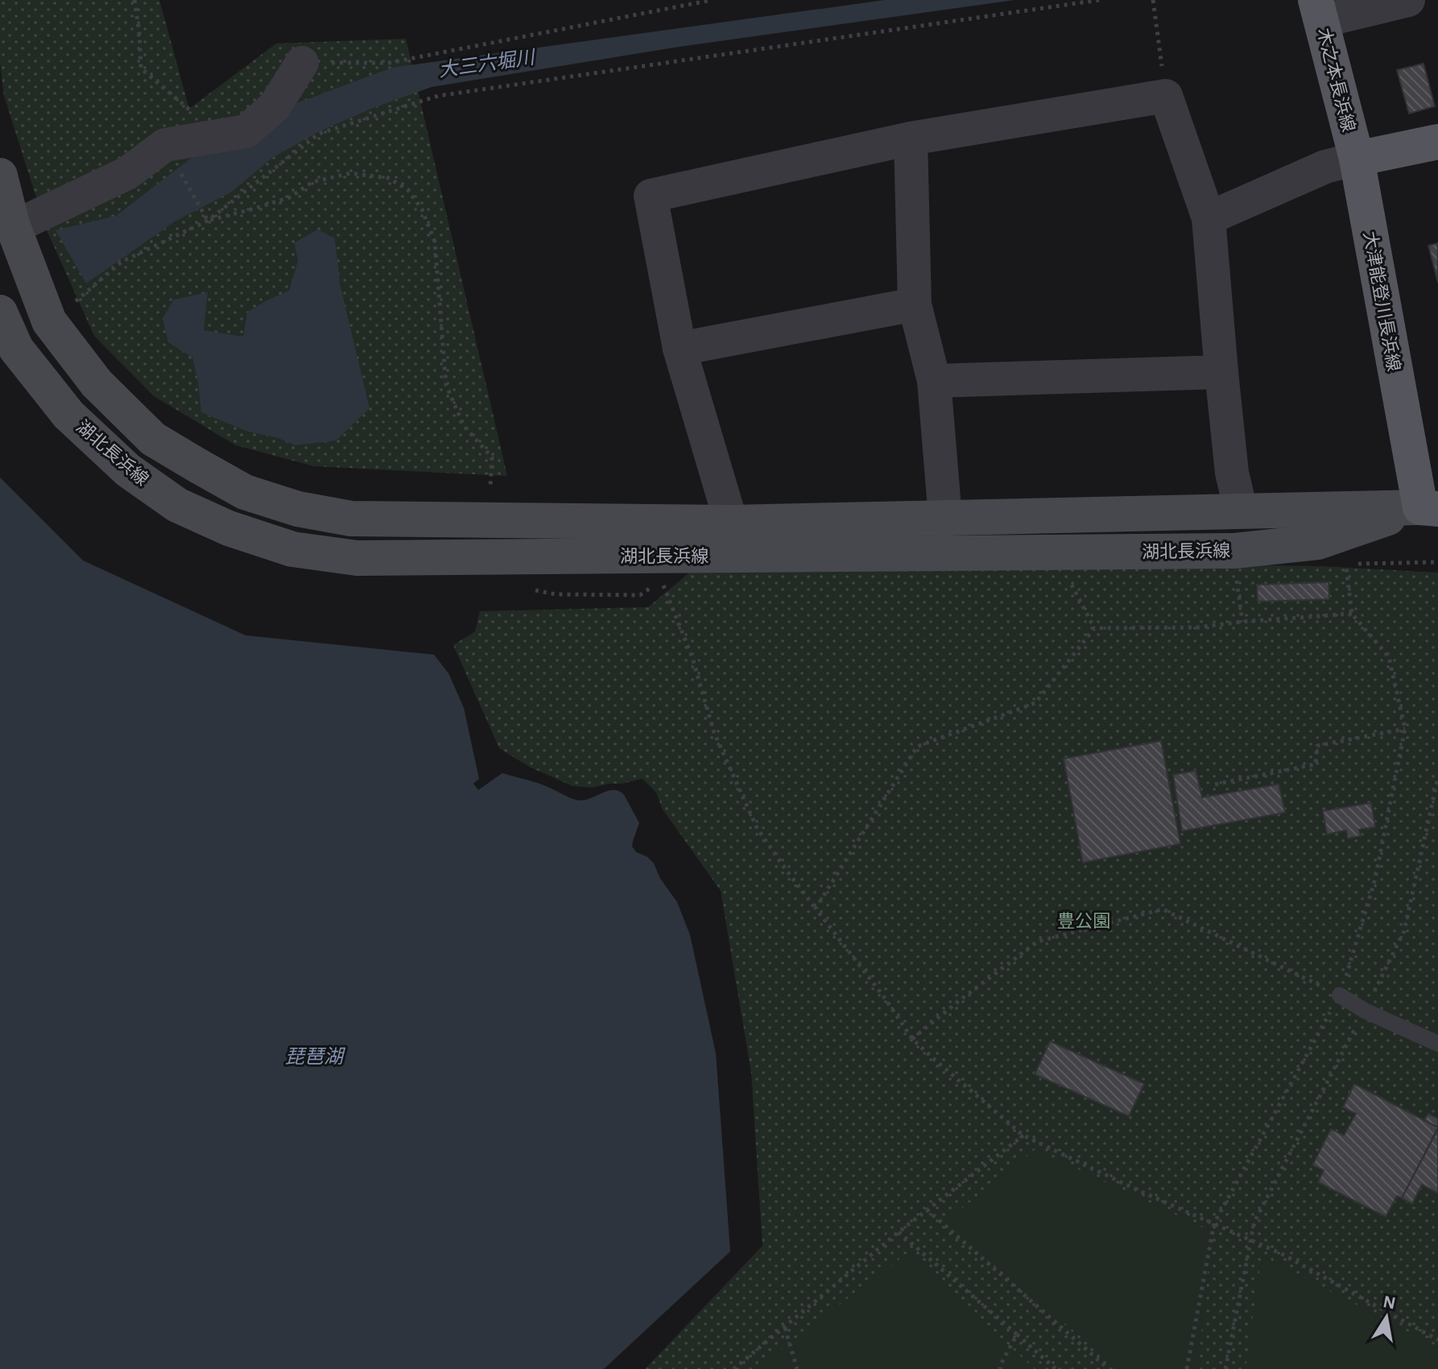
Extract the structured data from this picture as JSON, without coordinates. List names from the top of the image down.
{
  "streets": {
    "main road": ["木之本長浜線", "大津能登川長浜線", "湖北長浜線"]
  },
  "crossings": [
    ["木之本長浜線", "大津能登川長浜線"],
    ["大津能登川長浜線", "湖北長浜線"]
  ],
  "water": ["大三六堀川", "琵琶湖"],
  "parks": ["豊公園"],
  "north": "top"
}
